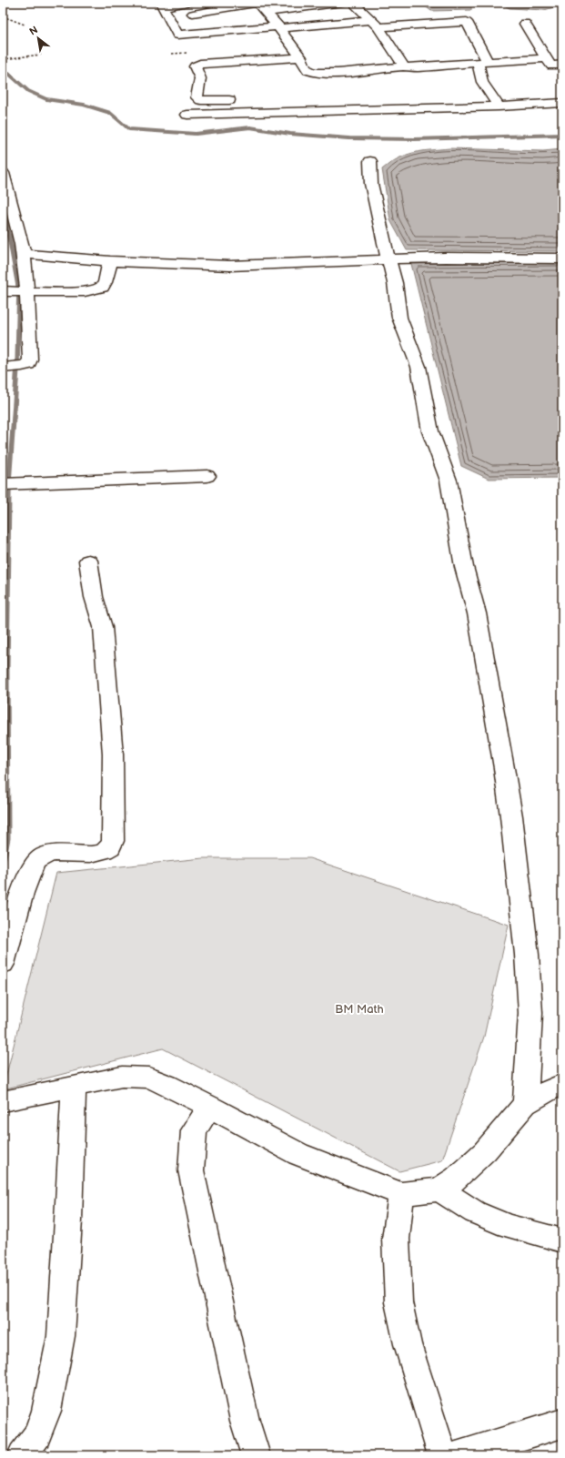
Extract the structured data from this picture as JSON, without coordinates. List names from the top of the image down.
{
  "parks": ["BM Math"],
  "north": "top left"
}
